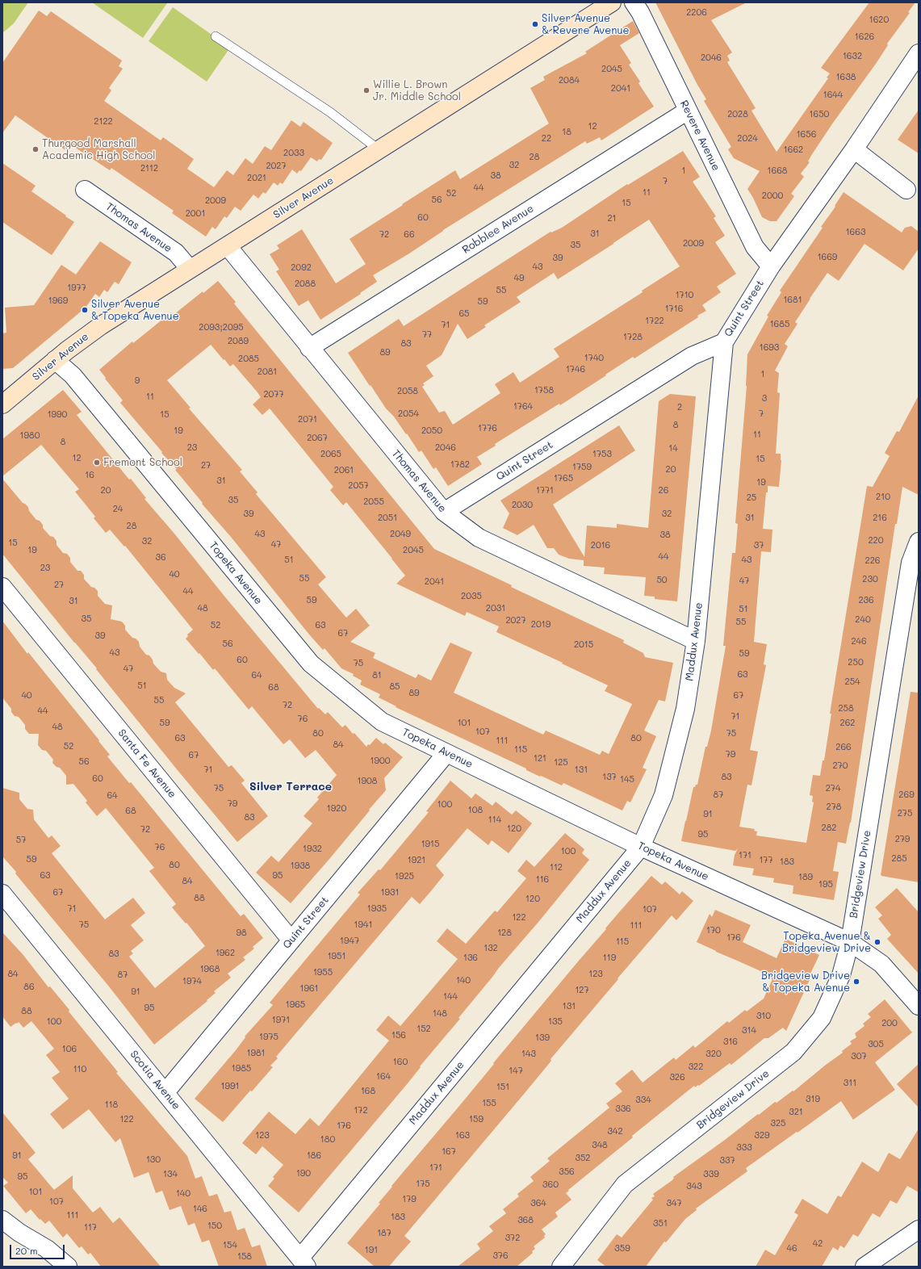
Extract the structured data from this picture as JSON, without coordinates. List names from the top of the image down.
{
  "streets": {
    "street": [
      "Revere Avenue",
      "Silver Avenue",
      "Thomas Avenue",
      "Robblee Avenue",
      "Quint Street",
      "Topeka Avenue",
      "Maddux Avenue",
      "Santa Fe Avenue",
      "Bridgeview Drive",
      "Scotia Avenue"
    ]
  },
  "crossings": [
    ["Revere Avenue", "Robblee Avenue"],
    ["Revere Avenue", "Quint Street"],
    ["Silver Avenue", "Thomas Avenue"],
    ["Silver Avenue", "Topeka Avenue"],
    ["Thomas Avenue", "Robblee Avenue"],
    ["Thomas Avenue", "Quint Street"],
    ["Thomas Avenue", "Maddux Avenue"],
    ["Quint Street", "Topeka Avenue"],
    ["Quint Street", "Maddux Avenue"],
    ["Quint Street", "Santa Fe Avenue"],
    ["Quint Street", "Scotia Avenue"],
    ["Topeka Avenue", "Maddux Avenue"],
    ["Topeka Avenue", "Bridgeview Drive"],
    ["Maddux Avenue", "Scotia Avenue"]
  ],
  "districts": ["Silver Terrace"],
  "places": [
    "Silver Avenue & Revere Avenue",
    "Willie L. Brown Jr. Middle School",
    "Thurgood Marshall Academic High School",
    "Silver Avenue & Topeka Avenue",
    "Fremont School",
    "Topeka Avenue & Bridgeview Drive",
    "Bridgeview Drive & Topeka Avenue"
  ],
  "house_numbers": [
    "2206",
    "1620",
    "1626",
    "1632",
    "2046",
    "2045",
    "1638",
    "2084",
    "2041",
    "1644",
    "2028",
    "1650",
    "2122",
    "12",
    "18",
    "1656",
    "22",
    "2024",
    "1662",
    "2033",
    "28",
    "32",
    "2027",
    "2112",
    "1",
    "1668",
    "38",
    "2021",
    "7",
    "44",
    "11",
    "52",
    "2000",
    "56",
    "2009",
    "15",
    "2001",
    "60",
    "21",
    "1663",
    "31",
    "72",
    "66",
    "2009",
    "35",
    "1669",
    "39",
    "43",
    "2092",
    "49",
    "2088",
    "1977",
    "55",
    "1710",
    "1681",
    "1969",
    "59",
    "1716",
    "65",
    "1722",
    "1685",
    "71",
    "2093;2095",
    "77",
    "1728",
    "2089",
    "83",
    "1693",
    "89",
    "1740",
    "2085",
    "1746",
    "2081",
    "1",
    "9",
    "1758",
    "2058",
    "2077",
    "11",
    "3",
    "1764",
    "2",
    "2054",
    "7",
    "1990",
    "15",
    "2071",
    "8",
    "1776",
    "19",
    "2050",
    "11",
    "1980",
    "2067",
    "8",
    "23",
    "2046",
    "14",
    "2065",
    "1753",
    "12",
    "15",
    "1782",
    "27",
    "1759",
    "20",
    "2061",
    "16",
    "1765",
    "31",
    "19",
    "2057",
    "20",
    "1771",
    "26",
    "210",
    "25",
    "35",
    "2055",
    "2030",
    "24",
    "39",
    "32",
    "2051",
    "31",
    "216",
    "28",
    "43",
    "2049",
    "38",
    "220",
    "32",
    "15",
    "47",
    "2016",
    "37",
    "19",
    "2045",
    "44",
    "36",
    "51",
    "43",
    "226",
    "23",
    "40",
    "55",
    "230",
    "50",
    "47",
    "2041",
    "27",
    "44",
    "2035",
    "59",
    "236",
    "31",
    "48",
    "2031",
    "51",
    "35",
    "240",
    "2027",
    "55",
    "2019",
    "52",
    "63",
    "67",
    "39",
    "246",
    "56",
    "2015",
    "43",
    "59",
    "60",
    "250",
    "75",
    "47",
    "63",
    "64",
    "81",
    "254",
    "51",
    "85",
    "68",
    "89",
    "40",
    "67",
    "55",
    "72",
    "258",
    "44",
    "71",
    "76",
    "59",
    "101",
    "262",
    "48",
    "107",
    "80",
    "75",
    "63",
    "80",
    "111",
    "84",
    "52",
    "266",
    "115",
    "79",
    "67",
    "121",
    "1900",
    "56",
    "125",
    "270",
    "71",
    "131",
    "137",
    "83",
    "60",
    "145",
    "1908",
    "75",
    "274",
    "87",
    "269",
    "64",
    "79",
    "100",
    "278",
    "1920",
    "108",
    "68",
    "275",
    "91",
    "83",
    "114",
    "282",
    "120",
    "72",
    "95",
    "279",
    "57",
    "1915",
    "76",
    "1932",
    "100",
    "171",
    "285",
    "59",
    "1921",
    "177",
    "183",
    "80",
    "1938",
    "112",
    "63",
    "95",
    "1925",
    "189",
    "116",
    "84",
    "195",
    "67",
    "1931",
    "88",
    "120",
    "71",
    "1935",
    "107",
    "122",
    "75",
    "1941",
    "111",
    "170",
    "98",
    "128",
    "176",
    "1947",
    "115",
    "132",
    "1962",
    "83",
    "1951",
    "136",
    "119",
    "1968",
    "1955",
    "84",
    "123",
    "87",
    "140",
    "1974",
    "86",
    "1961",
    "127",
    "91",
    "144",
    "1965",
    "131",
    "95",
    "88",
    "148",
    "310",
    "1971",
    "100",
    "135",
    "200",
    "152",
    "314",
    "156",
    "1975",
    "139",
    "316",
    "305",
    "106",
    "1981",
    "143",
    "320",
    "307",
    "160",
    "322",
    "1985",
    "110",
    "147",
    "164",
    "326",
    "311",
    "1991",
    "151",
    "168",
    "319",
    "334",
    "155",
    "118",
    "336",
    "172",
    "321",
    "122",
    "159",
    "325",
    "176",
    "342",
    "123",
    "163",
    "329",
    "180",
    "348",
    "333",
    "167",
    "91",
    "186",
    "352",
    "130",
    "337",
    "171",
    "356",
    "190",
    "134",
    "339",
    "95",
    "175",
    "360",
    "343",
    "101",
    "140",
    "179",
    "107",
    "364",
    "347",
    "146",
    "111",
    "183",
    "368",
    "351",
    "150",
    "117",
    "187",
    "372",
    "42",
    "154",
    "359",
    "46",
    "191",
    "376",
    "158"
  ],
  "scale_bar": "20 m"
}
